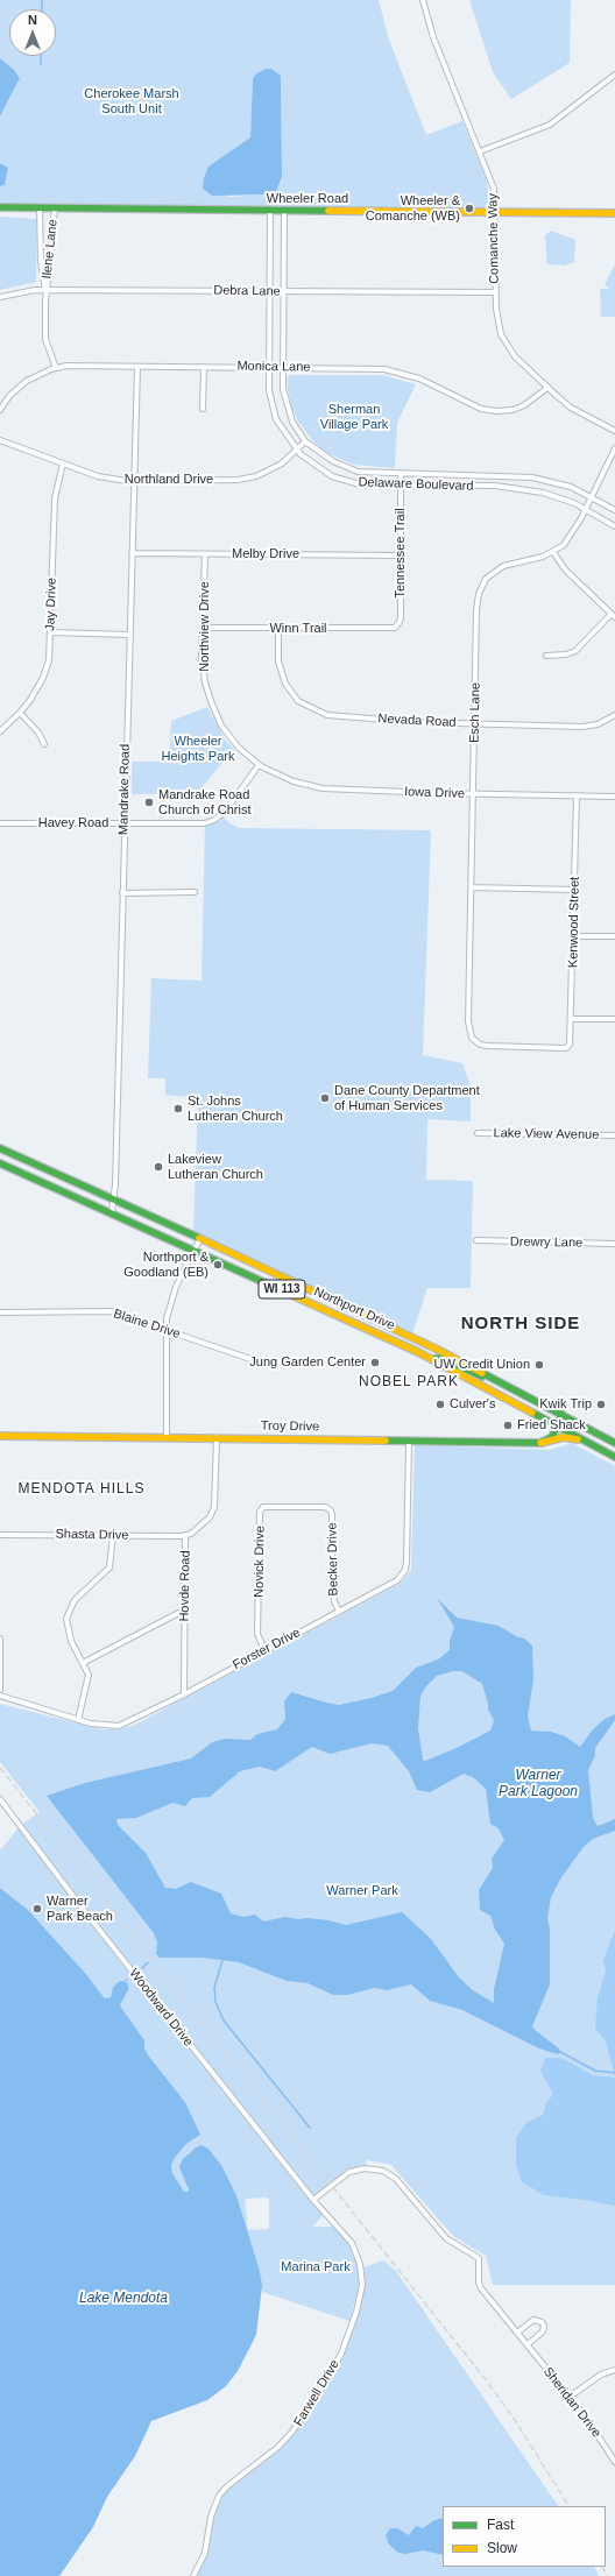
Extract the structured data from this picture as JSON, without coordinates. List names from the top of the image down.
{
  "streets": {
    "main road": [
      "Wheeler Road",
      "WI 113",
      "Northport Drive",
      "Troy Drive"
    ],
    "street": [
      "Comanche Way",
      "Ilene Lane",
      "Debra Lane",
      "Monica Lane",
      "Northland Drive",
      "Delaware Boulevard",
      "Tennessee Trail",
      "Melby Drive",
      "Jay Drive",
      "Northview Drive",
      "Winn Trail",
      "Esch Lane",
      "Nevada Road",
      "Mandrake Road",
      "Iowa Drive",
      "Havey Road",
      "Kenwood Street",
      "Lake View Avenue",
      "Drewry Lane",
      "Blaine Drive",
      "Shasta Drive",
      "Becker Drive",
      "Novick Drive",
      "Hovde Road",
      "Forster Drive",
      "Woodward Drive",
      "Farwell Drive",
      "Sheridan Drive"
    ]
  },
  "crossings": [
    ["Wheeler Road", "Comanche Way"],
    ["Wheeler Road", "Ilene Lane"],
    ["Wheeler Road", "Delaware Boulevard"],
    ["Comanche Way", "Debra Lane"],
    ["Comanche Way", "Monica Lane"],
    ["Ilene Lane", "Debra Lane"],
    ["Ilene Lane", "Monica Lane"],
    ["Debra Lane", "Delaware Boulevard"],
    ["Monica Lane", "Delaware Boulevard"],
    ["Monica Lane", "Mandrake Road"],
    ["Northland Drive", "Delaware Boulevard"],
    ["Northland Drive", "Jay Drive"],
    ["Northland Drive", "Mandrake Road"],
    ["Delaware Boulevard", "Tennessee Trail"],
    ["Delaware Boulevard", "Esch Lane"],
    ["Tennessee Trail", "Melby Drive"],
    ["Tennessee Trail", "Winn Trail"],
    ["Melby Drive", "Northview Drive"],
    ["Melby Drive", "Mandrake Road"],
    ["Northview Drive", "Winn Trail"],
    ["Northview Drive", "Iowa Drive"],
    ["Northview Drive", "Havey Road"],
    ["Winn Trail", "Nevada Road"],
    ["Esch Lane", "Nevada Road"],
    ["Esch Lane", "Iowa Drive"],
    ["Esch Lane", "Kenwood Street"],
    ["Mandrake Road", "Havey Road"],
    ["Mandrake Road", "Northport Drive"],
    ["Iowa Drive", "Havey Road"],
    ["Iowa Drive", "Kenwood Street"],
    ["Northport Drive", "Troy Drive"],
    ["Troy Drive", "Hovde Road"],
    ["Troy Drive", "Forster Drive"],
    ["Shasta Drive", "Hovde Road"],
    ["Becker Drive", "Novick Drive"],
    ["Becker Drive", "Forster Drive"],
    ["Novick Drive", "Forster Drive"],
    ["Hovde Road", "Forster Drive"],
    ["Woodward Drive", "Farwell Drive"],
    ["Woodward Drive", "Sheridan Drive"]
  ],
  "districts": ["NORTH SIDE", "NOBEL PARK", "MENDOTA HILLS"],
  "water": ["Warner Park Lagoon", "Lake Mendota"],
  "parks": [
    "Cherokee Marsh South Unit",
    "Sherman Village Park",
    "Wheeler Heights Park",
    "Warner Park",
    "Marina Park"
  ],
  "places": [
    "Wheeler & Comanche (WB)",
    "Mandrake Road Church of Christ",
    "Dane County Department of Human Services",
    "St. Johns Lutheran Church",
    "Lakeview Lutheran Church",
    "Northport & Goodland (EB)",
    "Jung Garden Center",
    "UW Credit Union",
    "Culver's",
    "Kwik Trip",
    "Fried Shack",
    "Warner Park Beach"
  ],
  "legend": ["Fast", "Slow"],
  "north": "top"
}
